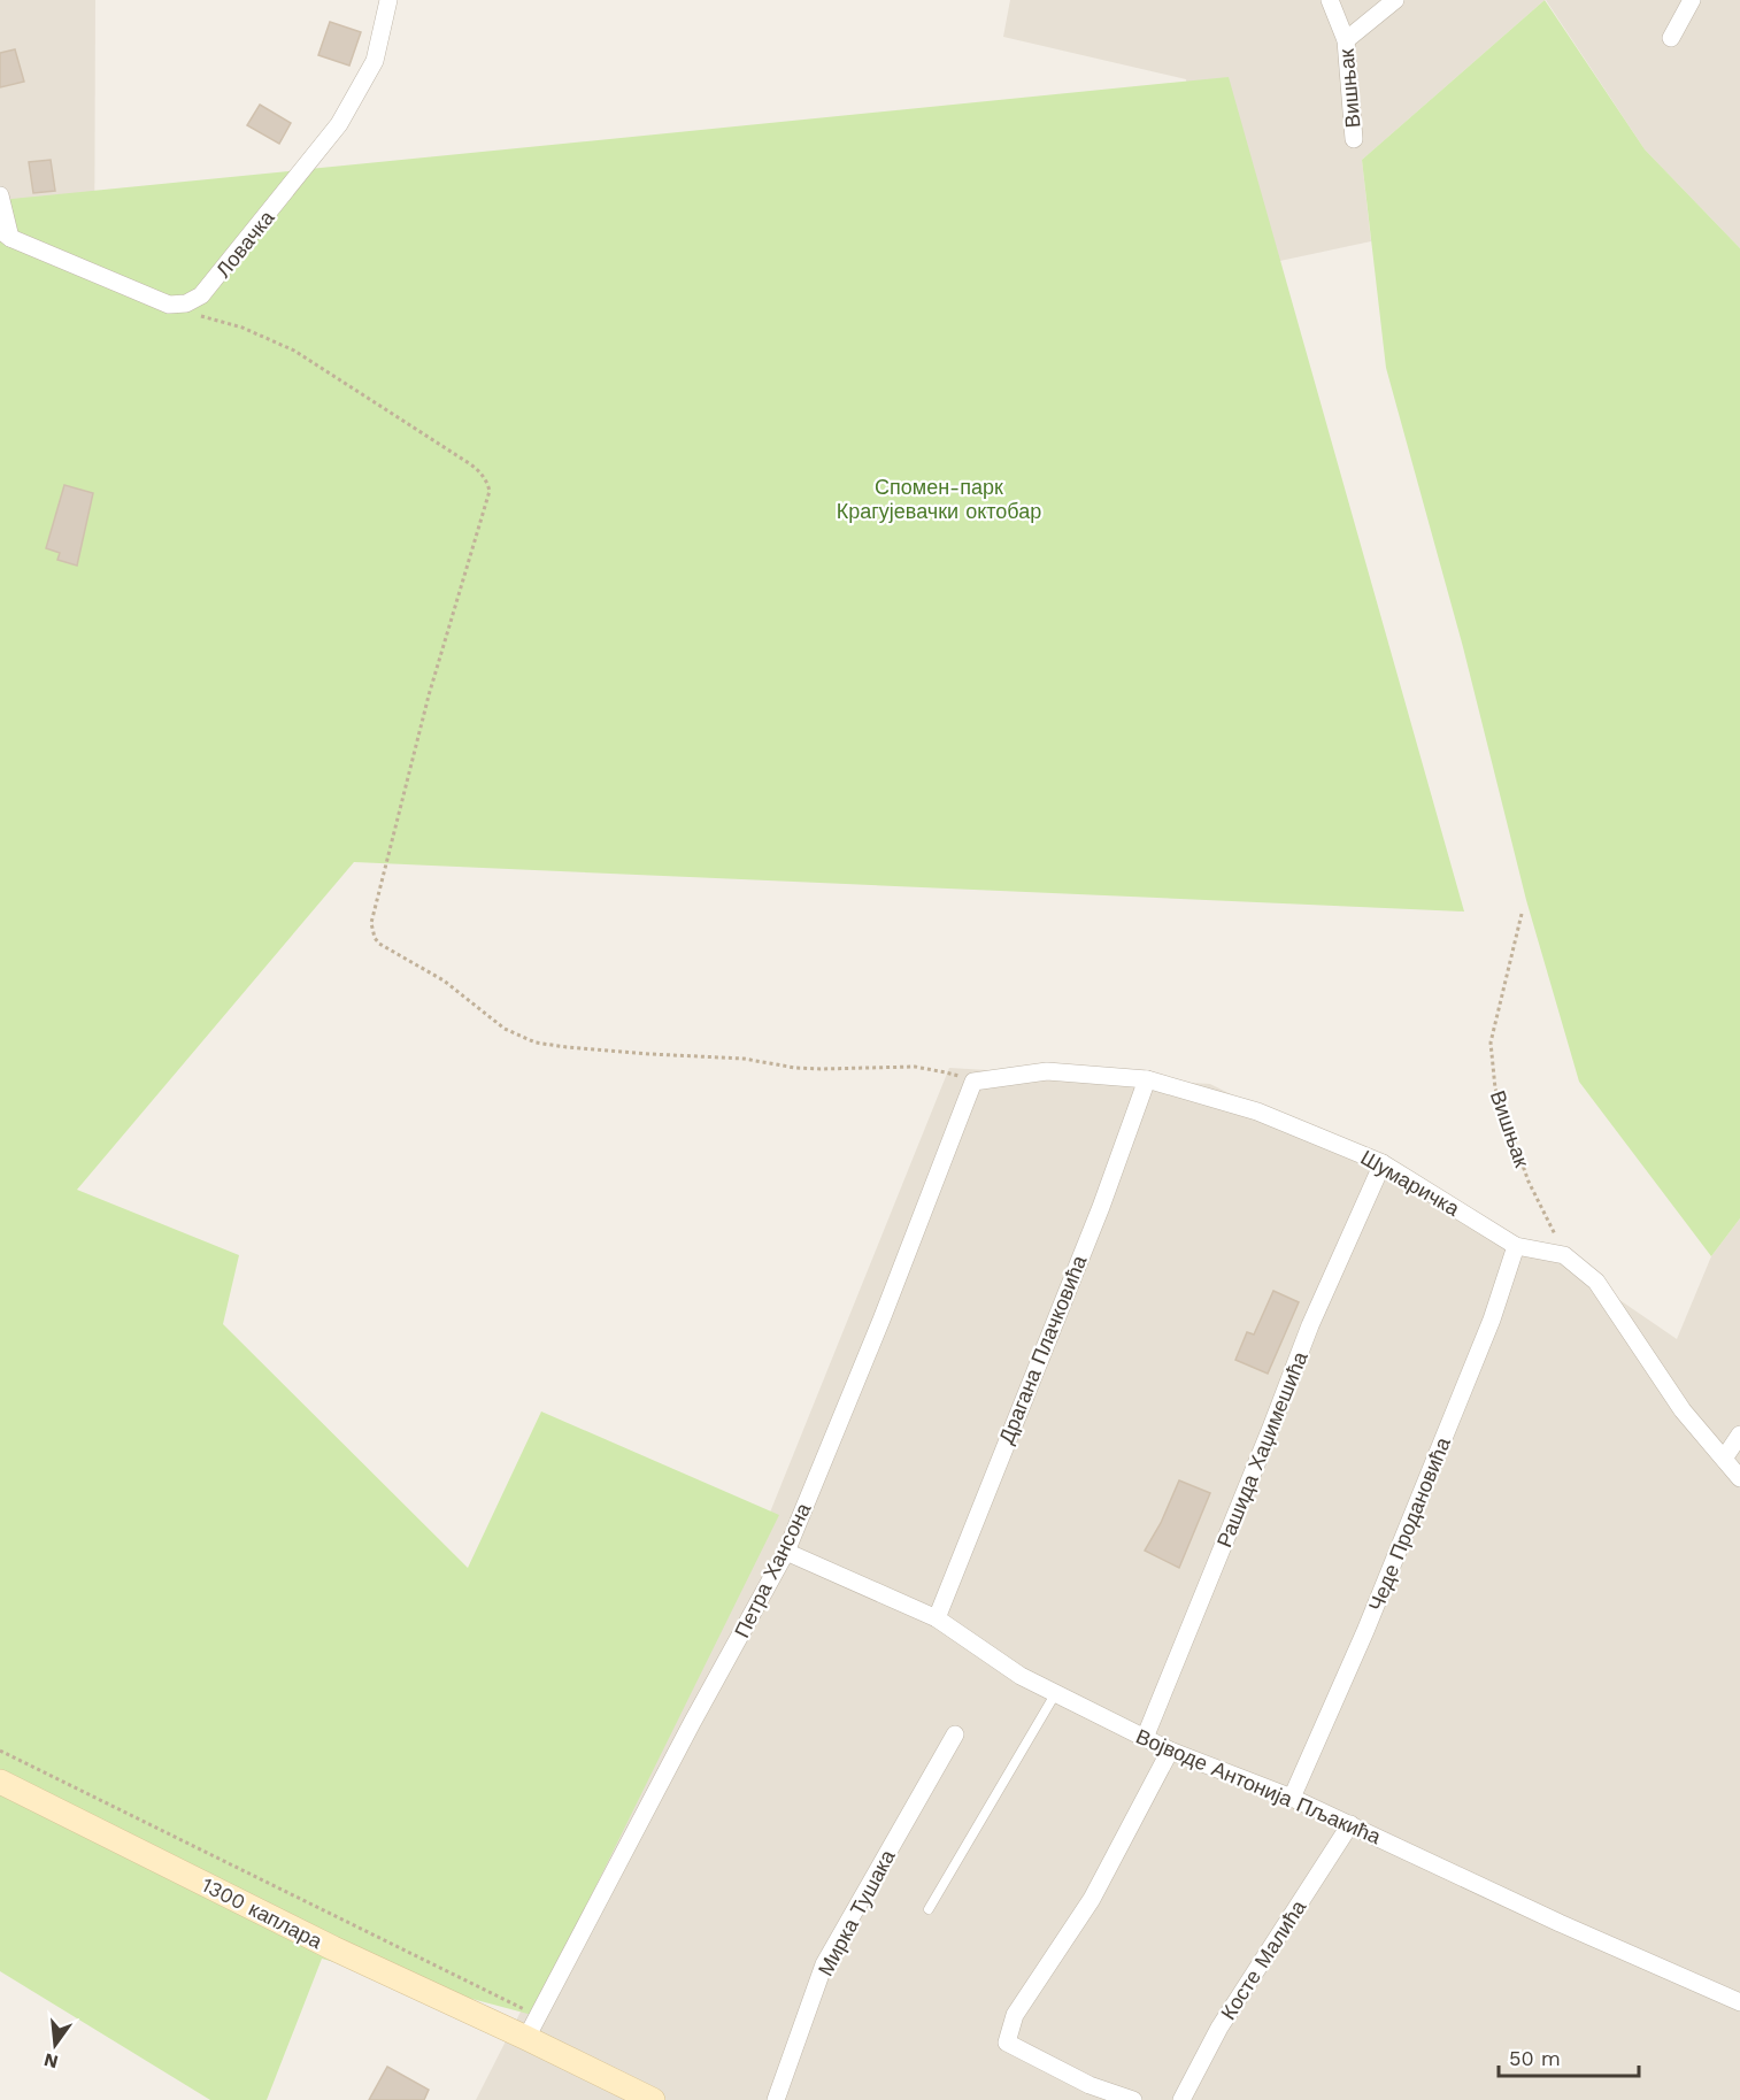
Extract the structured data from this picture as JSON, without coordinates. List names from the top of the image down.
{
  "streets": {
    "main road": ["1300 каплара"],
    "street": [
      "Вишњак",
      "Ловачка",
      "Шумаричка",
      "Драгана Плачковића",
      "Рашида Хаџимешића",
      "Чеде Продановића",
      "Петра Хансона",
      "Војводе Антонија Пљакића",
      "Мирка Тушака",
      "Косте Малића"
    ]
  },
  "crossings": [
    ["Вишњак", "Шумаричка"],
    ["Шумаричка", "Драгана Плачковића"],
    ["Шумаричка", "Рашида Хаџимешића"],
    ["Шумаричка", "Чеде Продановића"],
    ["Шумаричка", "Петра Хансона"],
    ["Драгана Плачковића", "Војводе Антонија Пљакића"],
    ["Рашида Хаџимешића", "Војводе Антонија Пљакића"],
    ["Чеде Продановића", "Војводе Антонија Пљакића"],
    ["Петра Хансона", "Војводе Антонија Пљакића"],
    ["Петра Хансона", "1300 каплара"],
    ["Војводе Антонија Пљакића", "Косте Малића"]
  ],
  "parks": ["Спомен-парк Крагујевачки октобар"],
  "scale_bar": "50 m",
  "north": "bottom"
}
